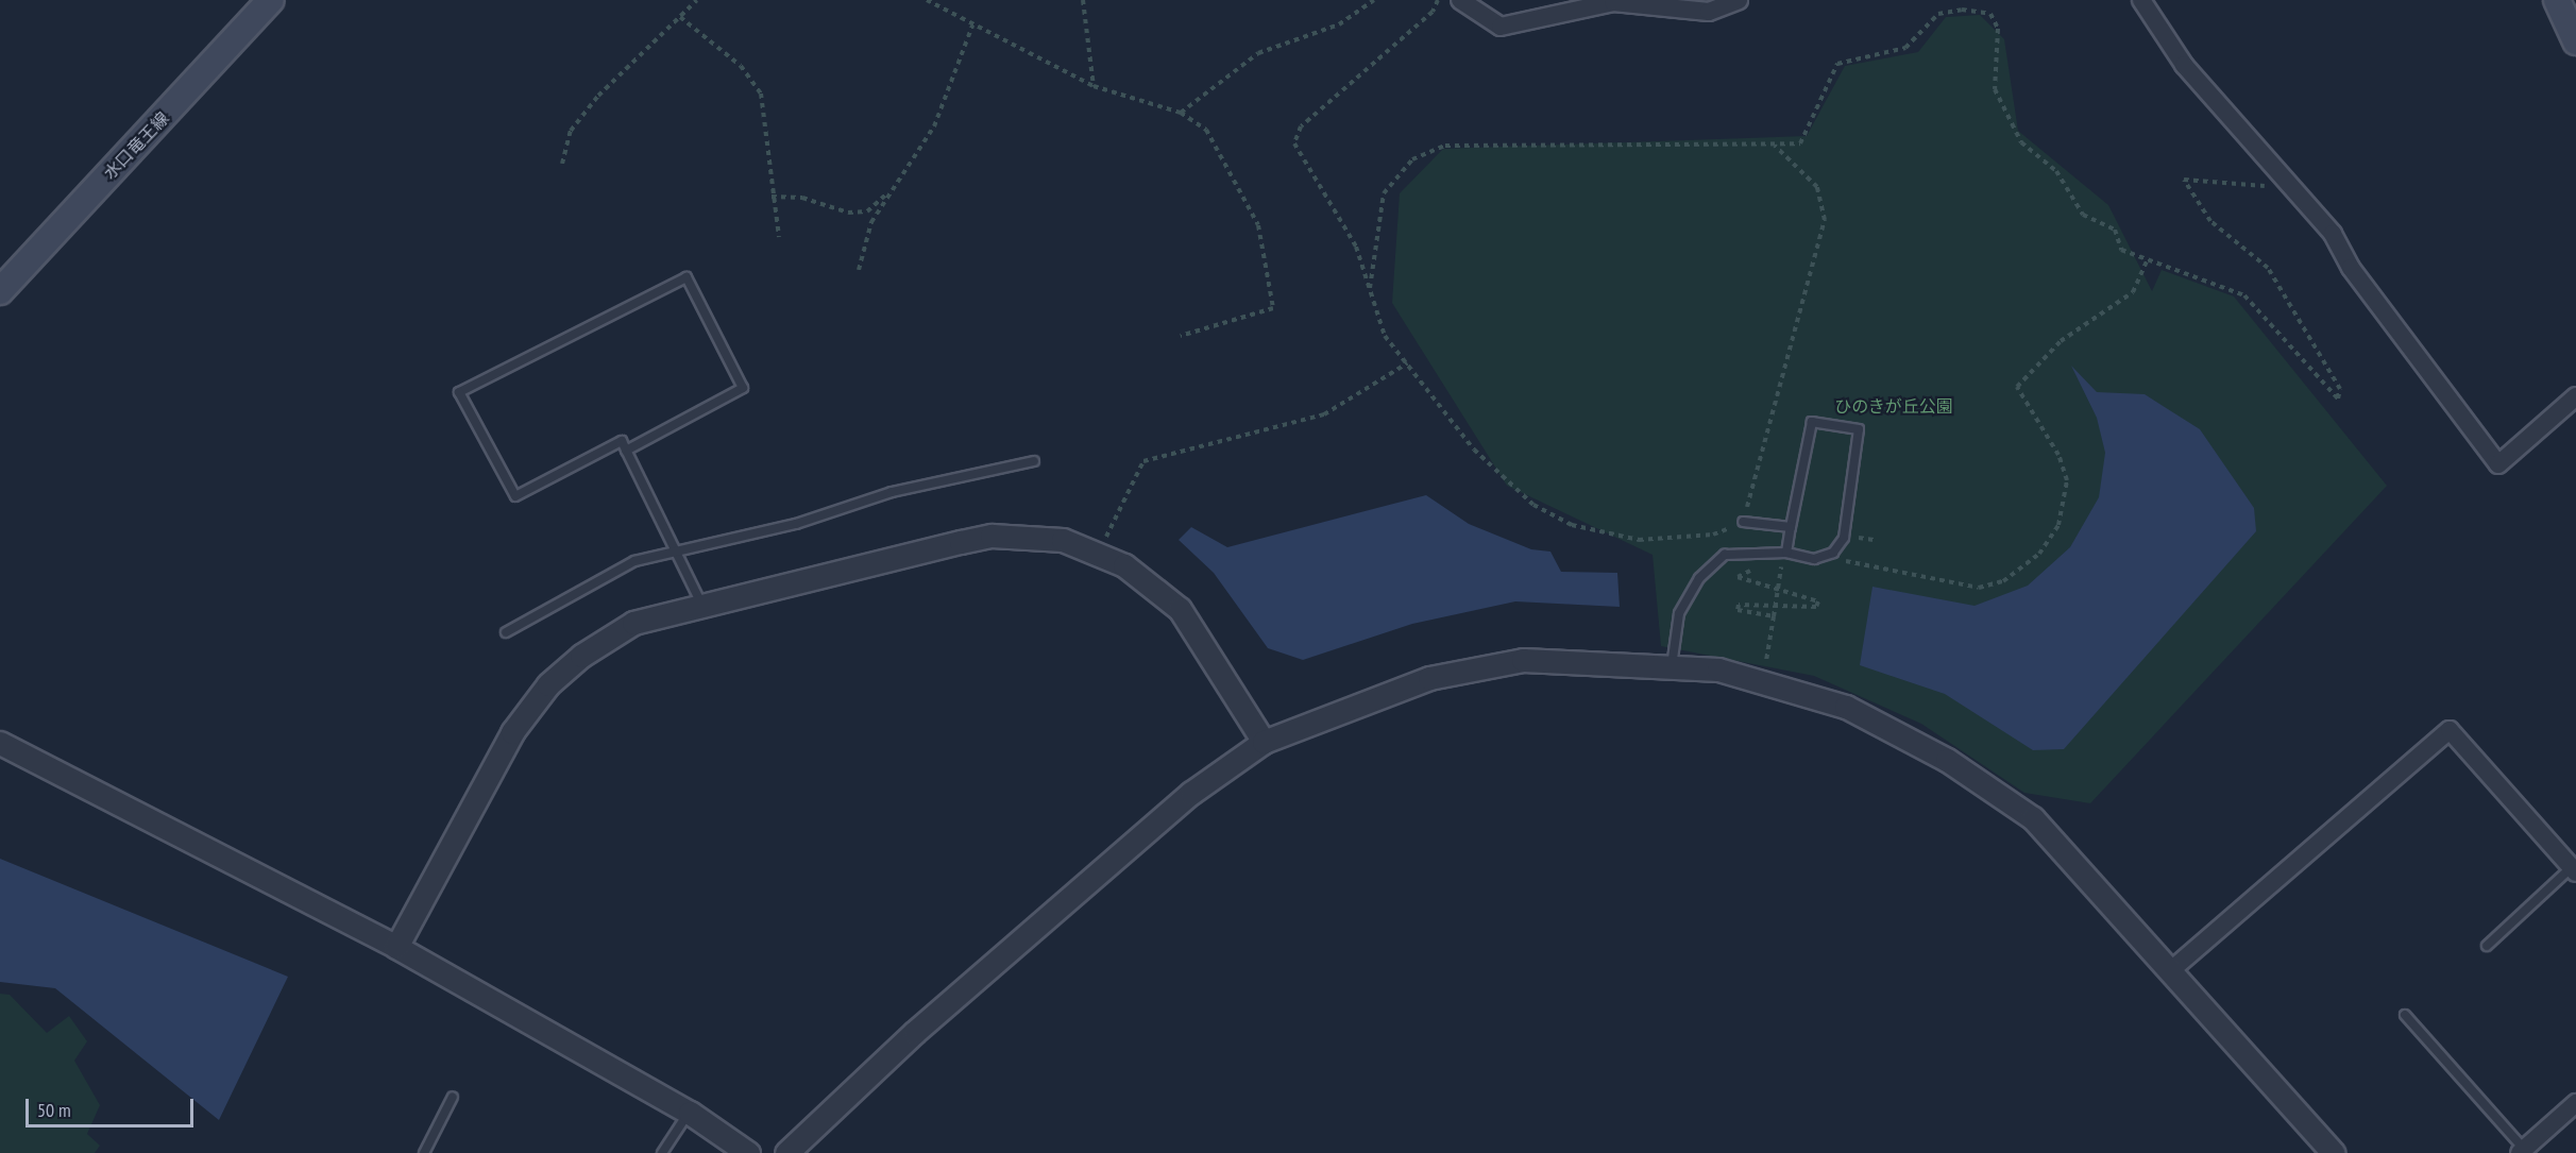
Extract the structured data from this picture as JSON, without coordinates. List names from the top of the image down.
{
  "streets": {
    "main road": ["水口竜王線"]
  },
  "parks": ["ひのきが丘公園"],
  "scale_bar": "50 m"
}
